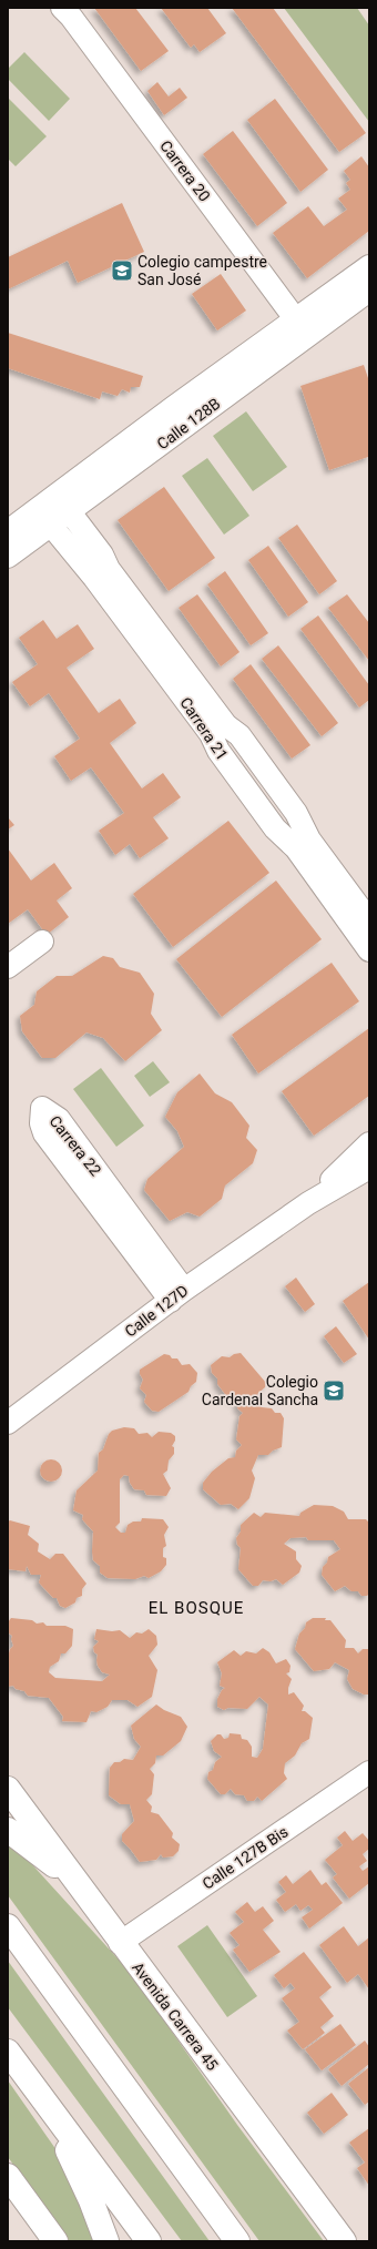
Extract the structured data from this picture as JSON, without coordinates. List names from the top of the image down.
{
  "streets": {
    "highway": ["Avenida Carrera 45"],
    "street": [
      "Carrera 20",
      "Calle 128B",
      "Carrera 21",
      "Carrera 22",
      "Calle 127D",
      "Calle 127B Bis"
    ]
  },
  "crossings": [
    ["Carrera 20", "Calle 128B"],
    ["Calle 128B", "Carrera 21"],
    ["Carrera 22", "Calle 127D"],
    ["Calle 127B Bis", "Avenida Carrera 45"]
  ],
  "districts": ["EL BOSQUE"],
  "places": {
    "school or university": ["Colegio campestre San José", "Colegio Cardenal Sancha"]
  }
}
